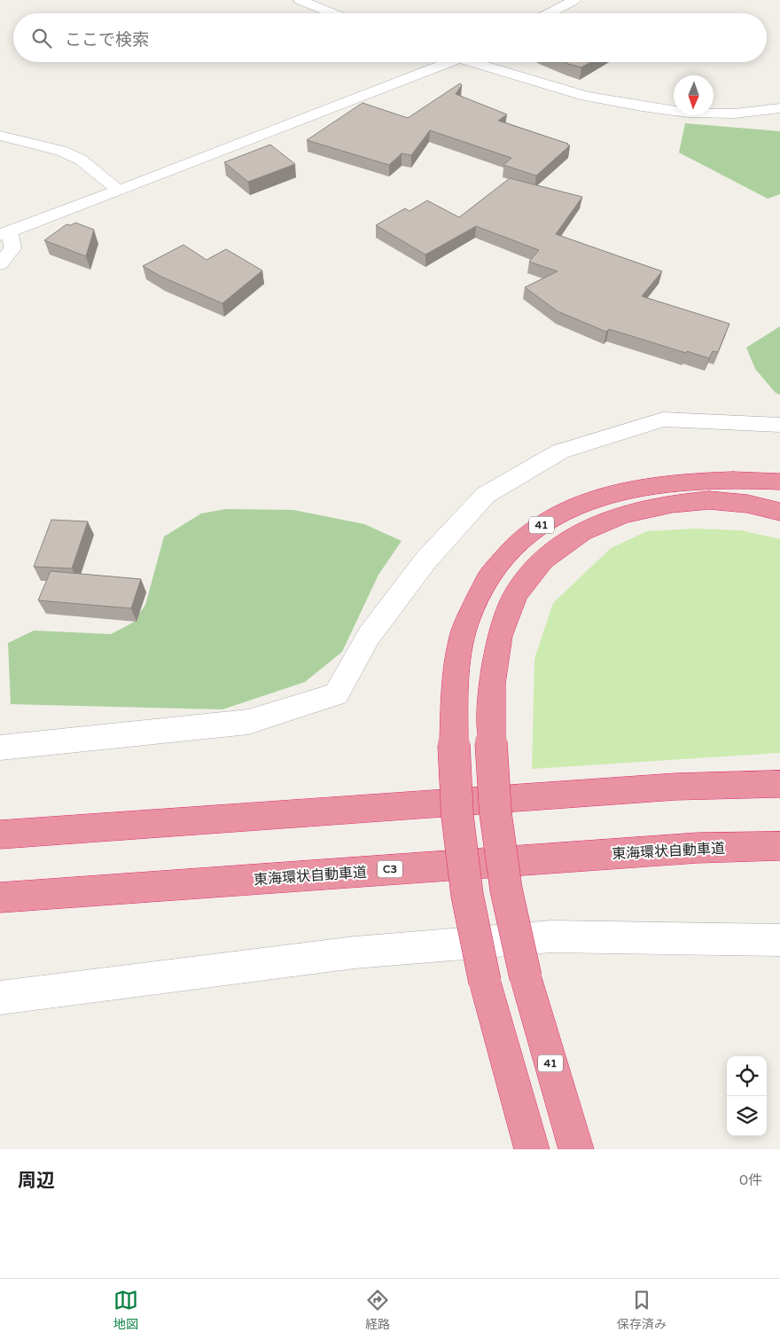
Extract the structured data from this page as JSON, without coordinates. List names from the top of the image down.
{
  "streets": {
    "highway": ["41", "東海環状自動車道", "C3"]
  },
  "north": "bottom",
  "page": {
    "search": "ここで検索",
    "heading": ["周辺", "0件"],
    "nav": ["地図", "経路", "保存済み"]
  }
}
